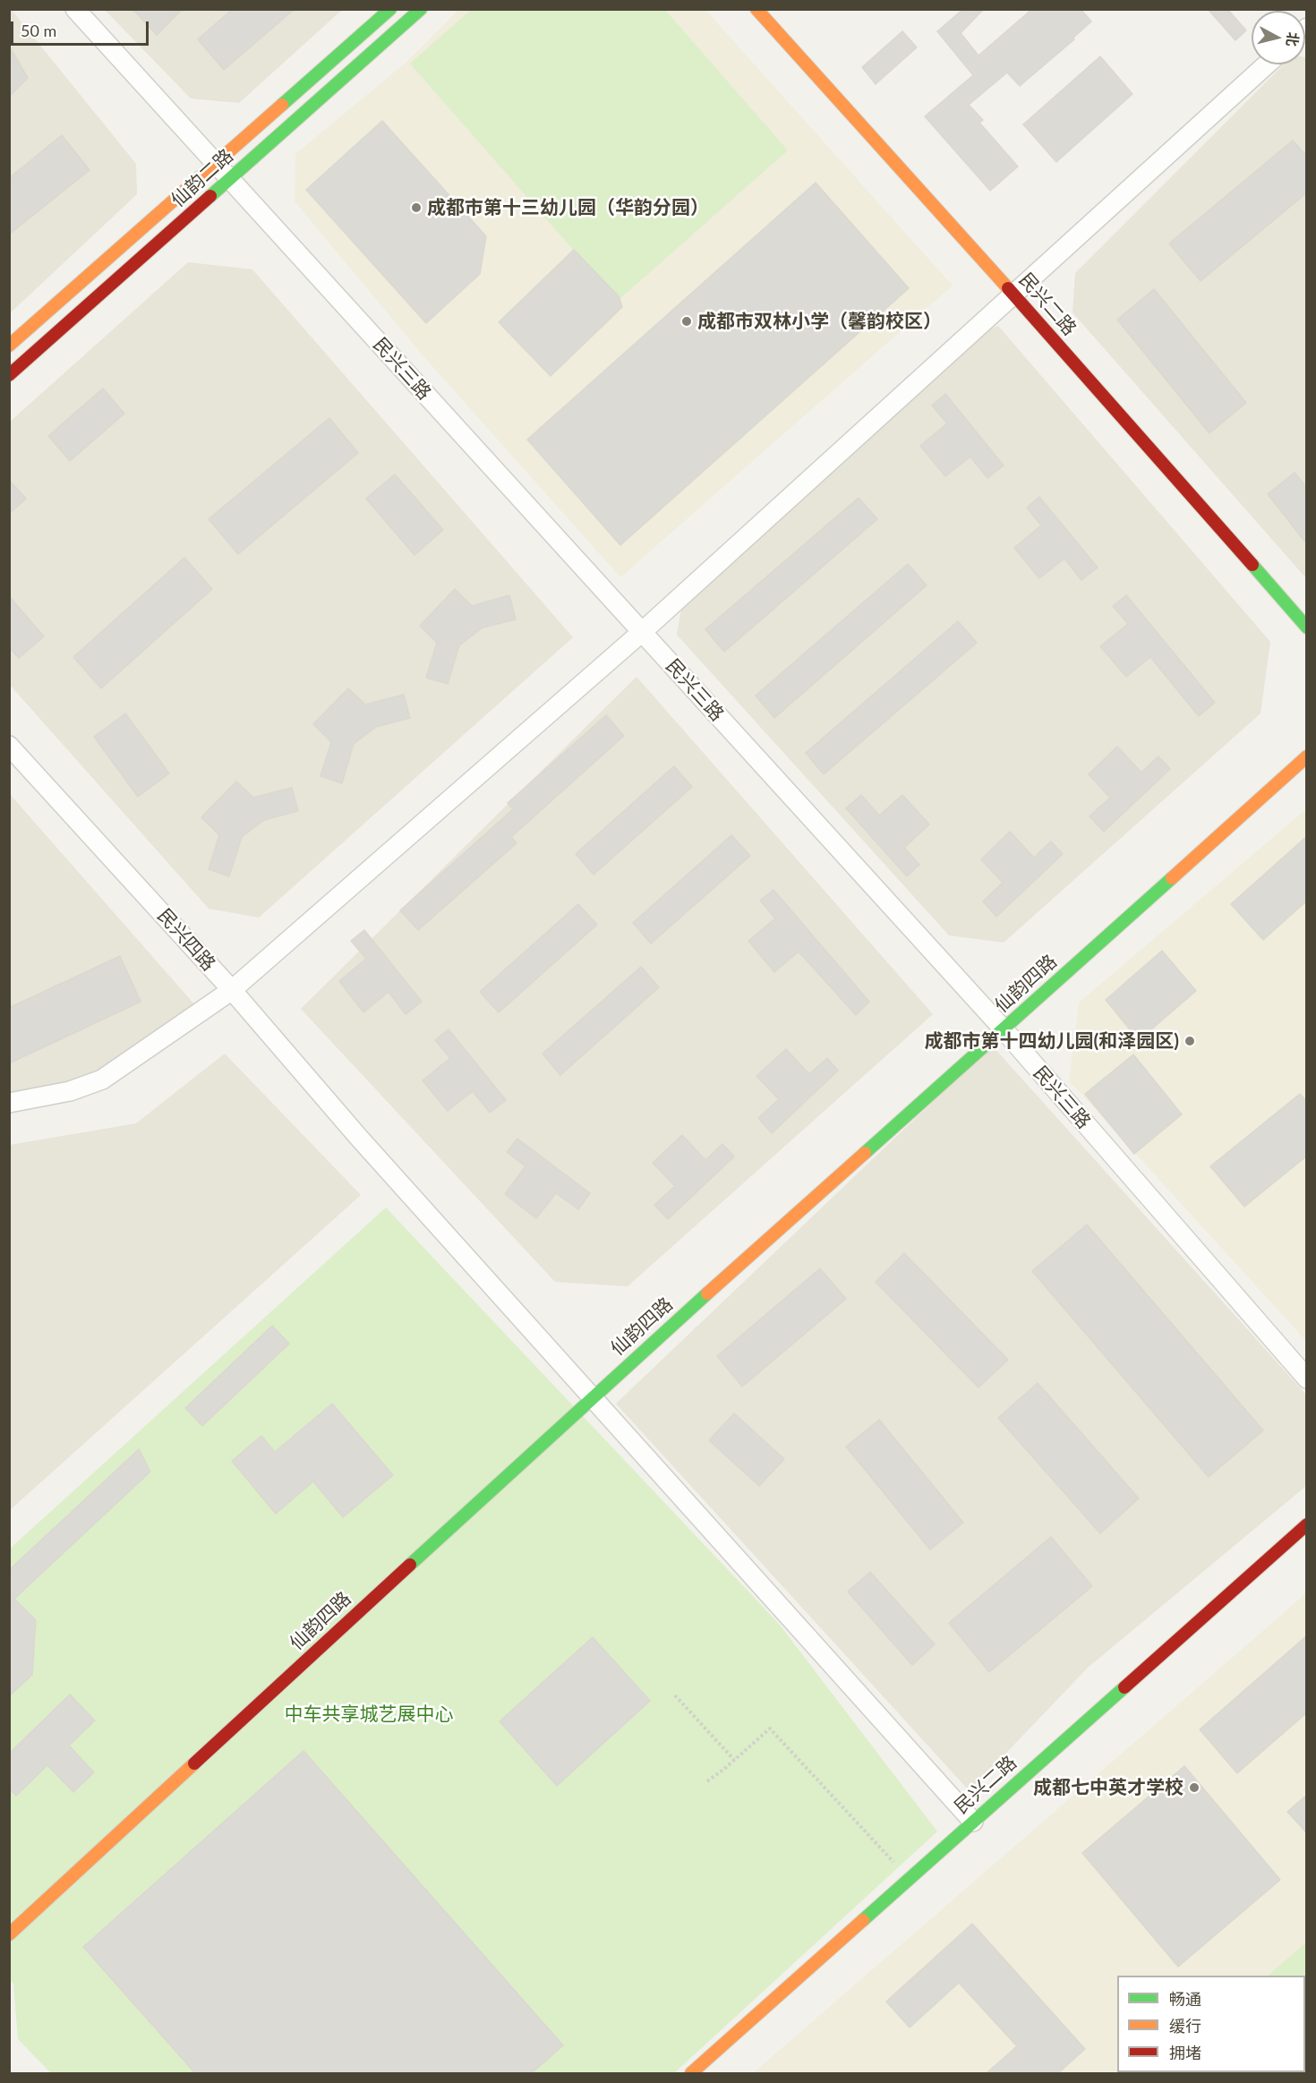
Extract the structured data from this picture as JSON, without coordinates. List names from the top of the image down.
{
  "streets": {
    "street": [
      "仙韵二路",
      "民兴二路",
      "民兴三路",
      "民兴四路",
      "仙韵四路"
    ]
  },
  "crossings": [
    ["仙韵二路", "民兴三路"],
    ["民兴二路", "民兴四路"],
    ["民兴三路", "仙韵四路"],
    ["民兴四路", "仙韵四路"]
  ],
  "parks": ["中车共享城艺展中心"],
  "places": [
    "成都市第十三幼儿园（华韵分园）",
    "成都市双林小学（馨韵校区）",
    "成都市第十四幼儿园(和泽园区)",
    "成都七中英才学校"
  ],
  "legend": ["畅通", "缓行", "拥堵"],
  "scale_bar": "50 m",
  "north": "right"
}
